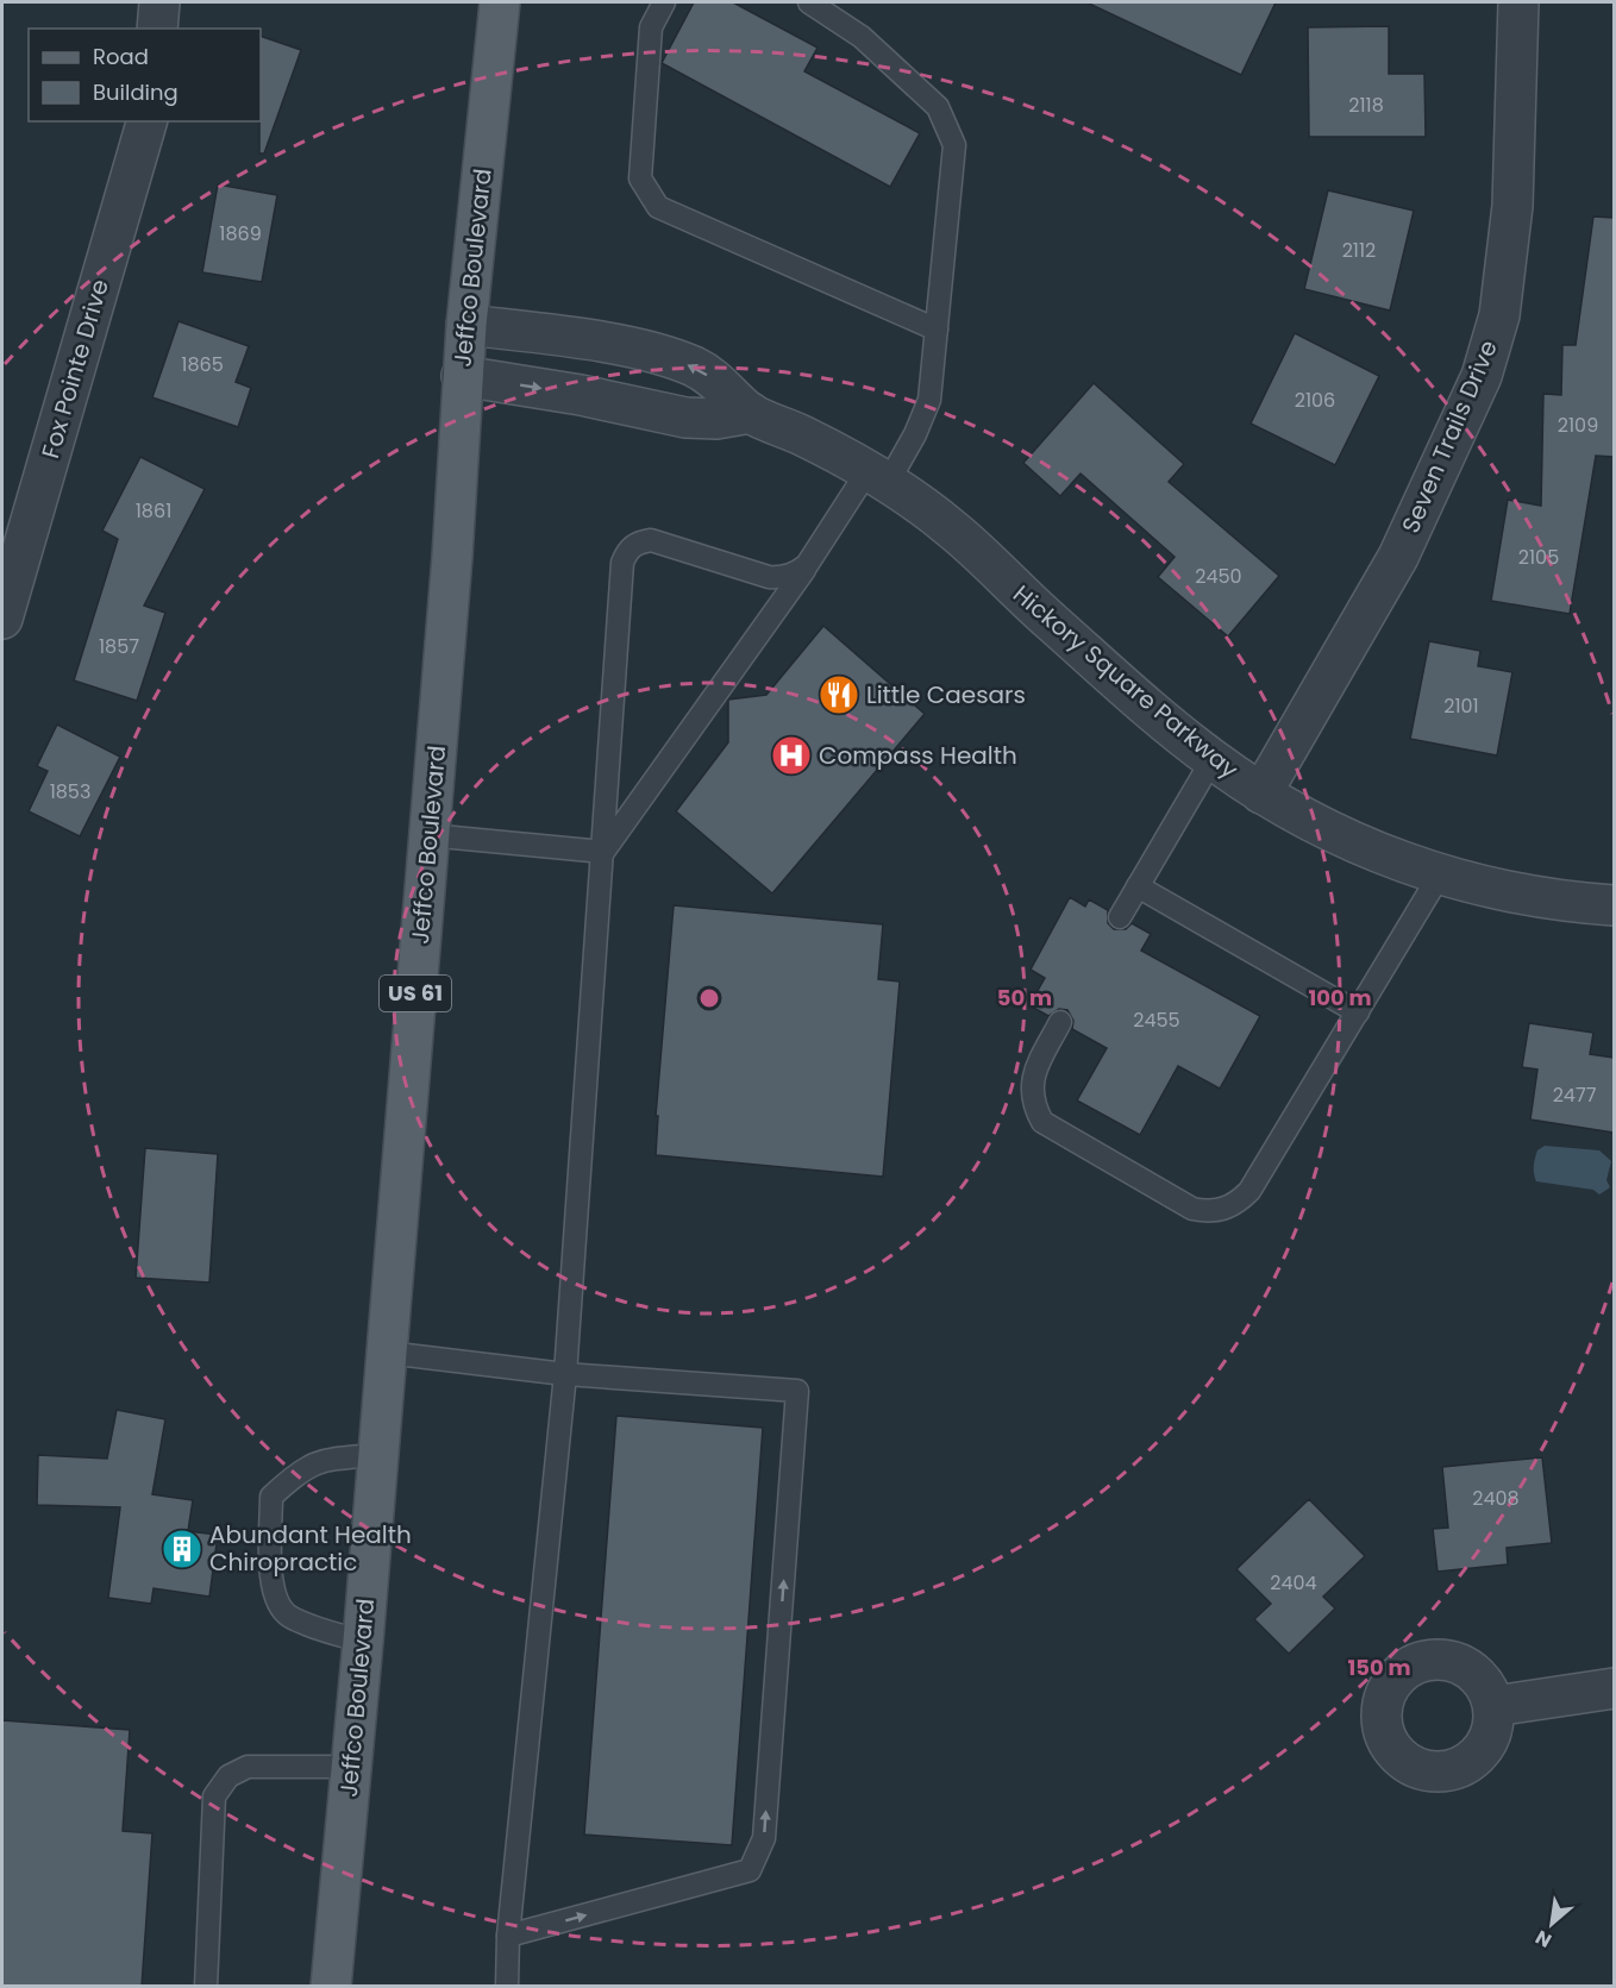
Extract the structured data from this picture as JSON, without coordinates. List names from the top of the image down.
{
  "streets": {
    "main road": ["Jeffco Boulevard", "US 61"],
    "street": ["Fox Pointe Drive", "Seven Trails Drive", "Hickory Square Parkway"]
  },
  "crossings": [
    ["Jeffco Boulevard", "Hickory Square Parkway"],
    ["Seven Trails Drive", "Hickory Square Parkway"]
  ],
  "places": {
    "restaurant": ["Little Caesars"],
    "hospital": ["Compass Health"],
    "building": ["Abundant Health Chiropractic"]
  },
  "house_numbers": [
    "2118",
    "1869",
    "2112",
    "1865",
    "2106",
    "2109",
    "1861",
    "2105",
    "2450",
    "1857",
    "2101",
    "1853",
    "2455",
    "2477",
    "2408",
    "2404"
  ],
  "legend": ["Road", "Building"],
  "north": "bottom left",
  "rings": ["50 m", "100 m", "150 m"]
}
